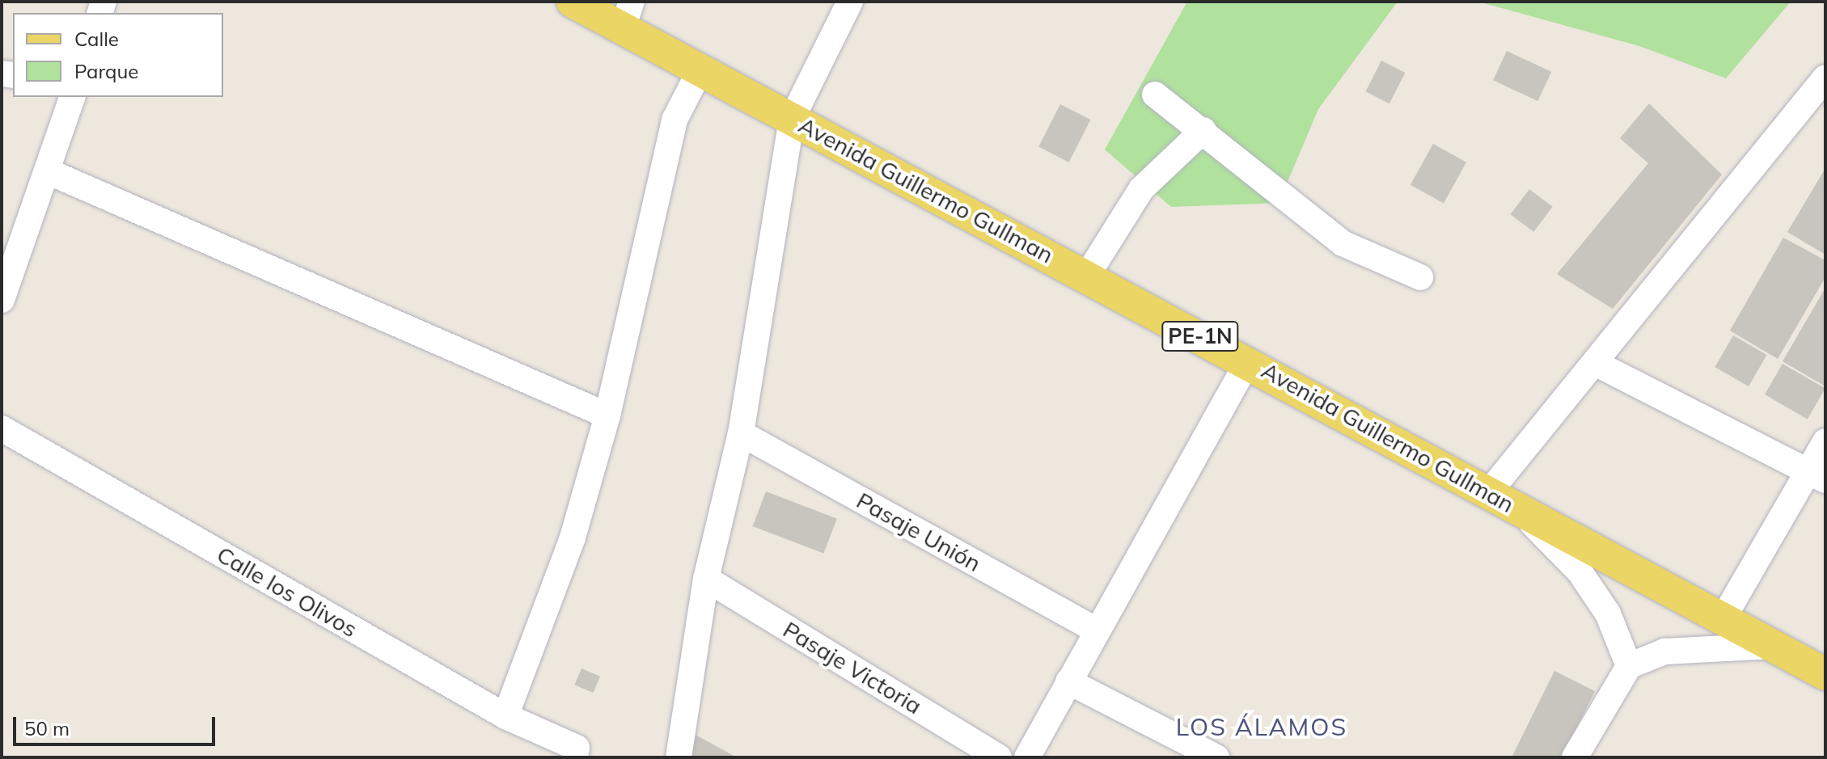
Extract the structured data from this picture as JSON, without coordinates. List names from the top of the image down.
{
  "streets": {
    "main road": ["Avenida Guillermo Gullman", "PE-1N"],
    "street": ["Pasaje Unión", "Calle los Olivos", "Pasaje Victoria"]
  },
  "districts": ["LOS ÁLAMOS"],
  "legend": ["Calle", "Parque"],
  "scale_bar": "50 m"
}
